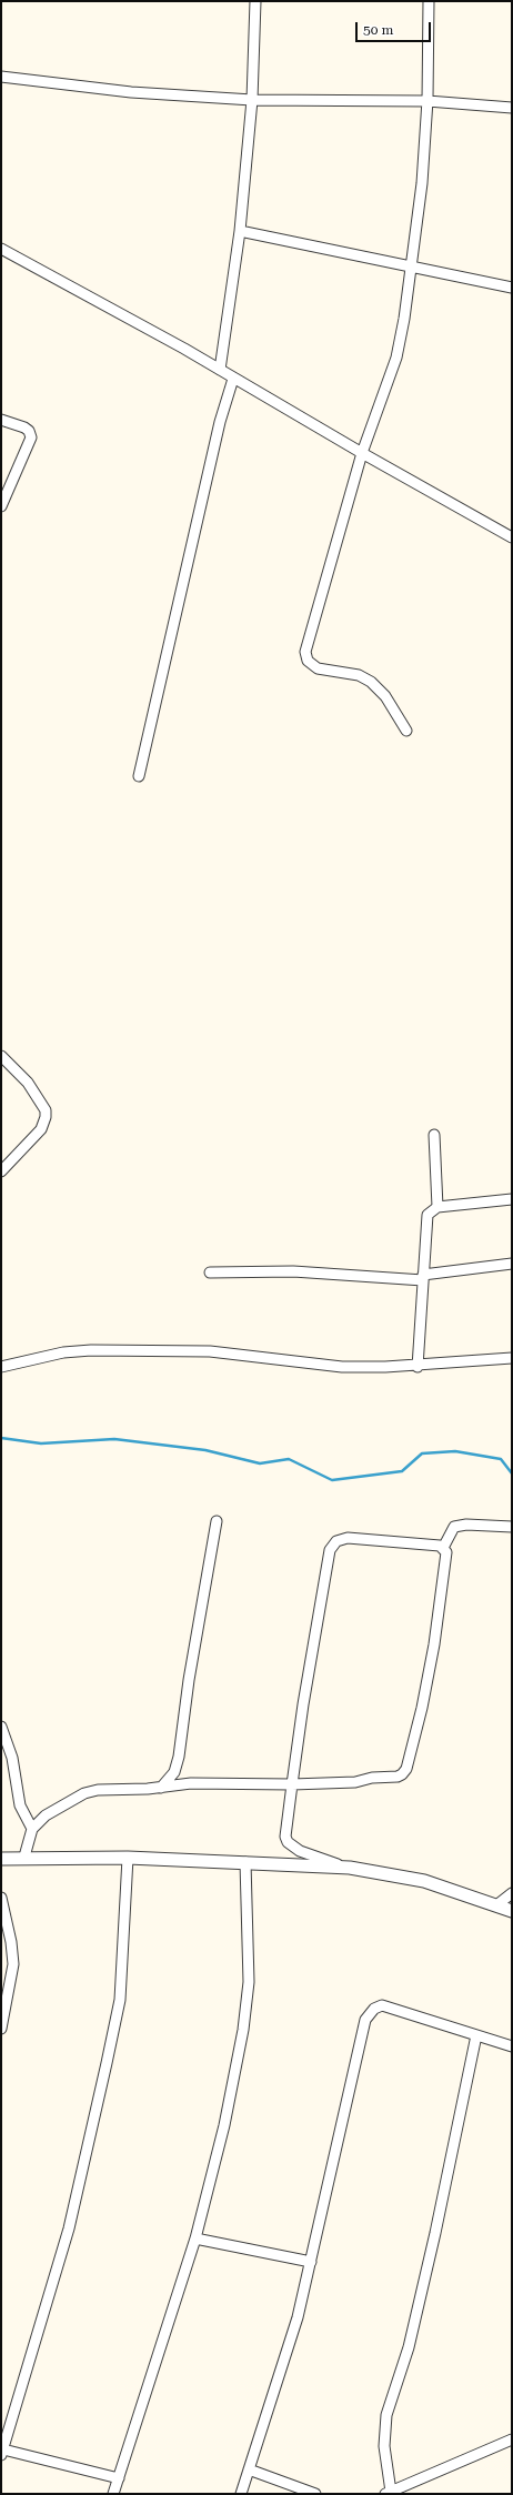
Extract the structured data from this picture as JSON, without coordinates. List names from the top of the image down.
{
  "scale_bar": "50 m"
}
